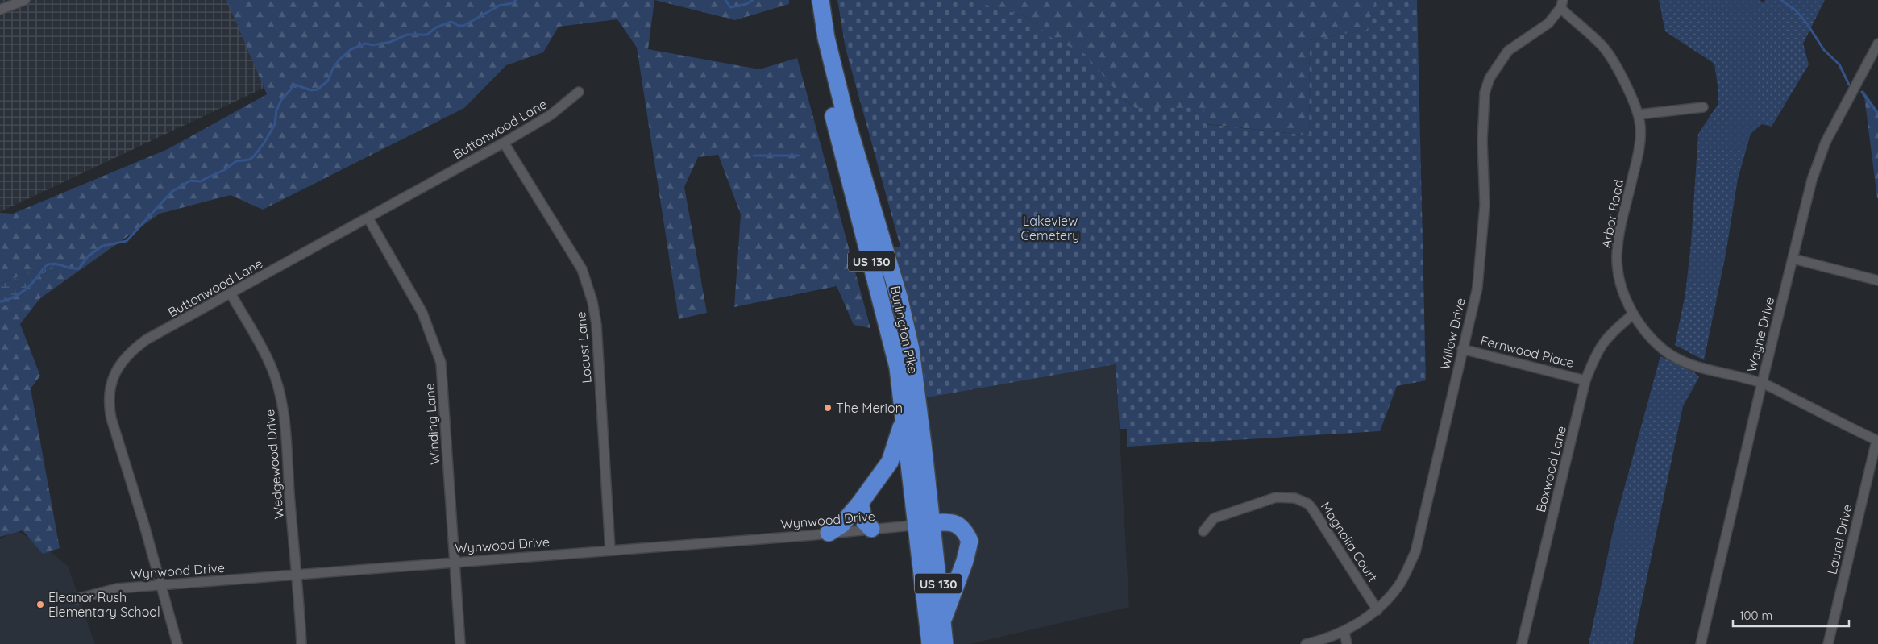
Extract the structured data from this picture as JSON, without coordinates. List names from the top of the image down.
{
  "streets": {
    "highway": ["US 130", "Burlington Pike"],
    "street": [
      "Buttonwood Lane",
      "Arbor Road",
      "Willow Drive",
      "Wayne Drive",
      "Locust Lane",
      "Fernwood Place",
      "Winding Lane",
      "Wedgewood Drive",
      "Boxwood Lane",
      "Wynwood Drive",
      "Laurel Drive",
      "Magnolia Court"
    ]
  },
  "crossings": [
    ["Buttonwood Lane", "Locust Lane"],
    ["Buttonwood Lane", "Winding Lane"],
    ["Buttonwood Lane", "Wedgewood Drive"],
    ["Buttonwood Lane", "Wynwood Drive"],
    ["Arbor Road", "Willow Drive"],
    ["Arbor Road", "Wayne Drive"],
    ["Arbor Road", "Boxwood Lane"],
    ["Arbor Road", "Laurel Drive"],
    ["Burlington Pike", "Wynwood Drive"],
    ["Willow Drive", "Fernwood Place"],
    ["Willow Drive", "Magnolia Court"],
    ["Locust Lane", "Wynwood Drive"],
    ["Fernwood Place", "Boxwood Lane"],
    ["Winding Lane", "Wynwood Drive"],
    ["Wedgewood Drive", "Wynwood Drive"]
  ],
  "parks": ["Lakeview Cemetery"],
  "places": ["The Merion", "Eleanor Rush Elementary School"],
  "scale_bar": "100 m"
}
